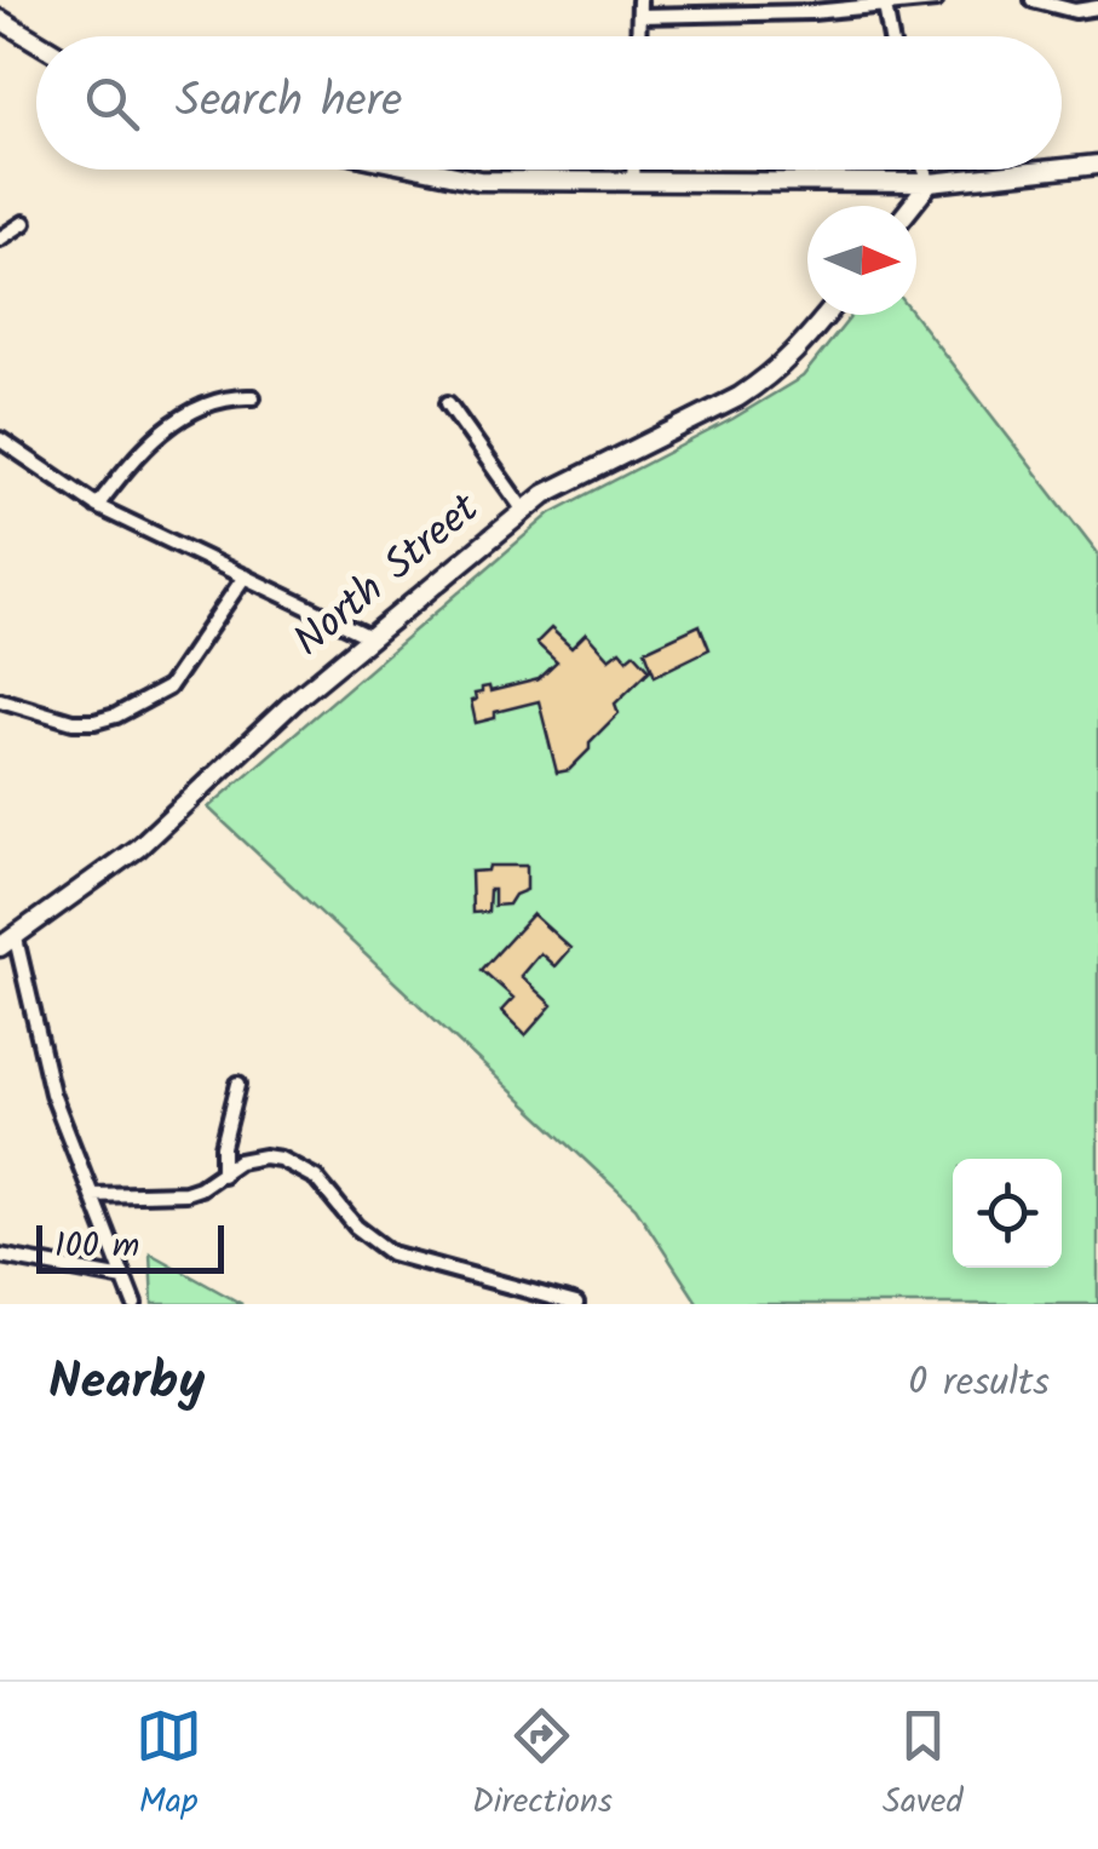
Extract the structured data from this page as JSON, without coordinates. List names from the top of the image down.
{
  "streets": {
    "street": ["North Street"]
  },
  "scale_bar": "100 m",
  "north": "right",
  "page": {
    "search": "Search here",
    "scale": "100 m",
    "heading": ["Nearby", "0 results"],
    "nav": ["Map", "Directions", "Saved"]
  }
}
